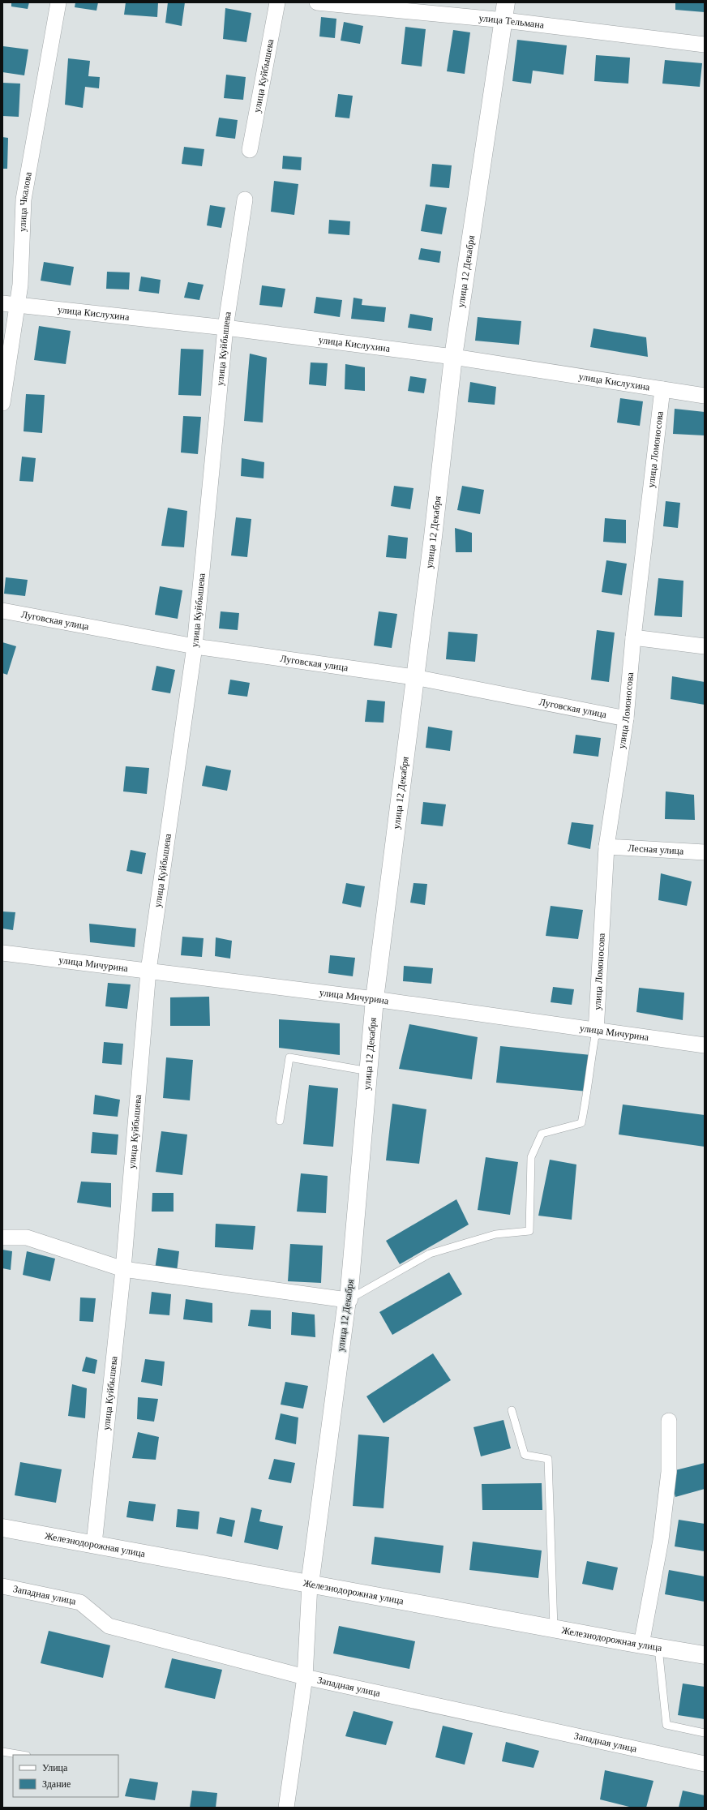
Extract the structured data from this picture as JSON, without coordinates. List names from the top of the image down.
{
  "streets": {
    "street": [
      "улица Тельмана",
      "улица Куйбышева",
      "улица Чкалова",
      "улица 12 Декабря",
      "улица Кислухина",
      "улица Ломоносова",
      "Луговская улица",
      "Лесная улица",
      "улица Мичурина",
      "Железнодорожная улица",
      "Западная улица"
    ]
  },
  "crossings": [
    ["улица Тельмана", "улица 12 Декабря"],
    ["улица Куйбышева", "улица Кислухина"],
    ["улица Куйбышева", "Луговская улица"],
    ["улица Куйбышева", "улица Мичурина"],
    ["улица Куйбышева", "Железнодорожная улица"],
    ["улица Чкалова", "улица Кислухина"],
    ["улица 12 Декабря", "улица Кислухина"],
    ["улица 12 Декабря", "Луговская улица"],
    ["улица 12 Декабря", "улица Мичурина"],
    ["улица 12 Декабря", "Железнодорожная улица"],
    ["улица Кислухина", "улица Ломоносова"],
    ["улица Ломоносова", "Луговская улица"],
    ["улица Ломоносова", "Лесная улица"],
    ["улица Ломоносова", "улица Мичурина"]
  ],
  "legend": ["Улица", "Здание"]
}
